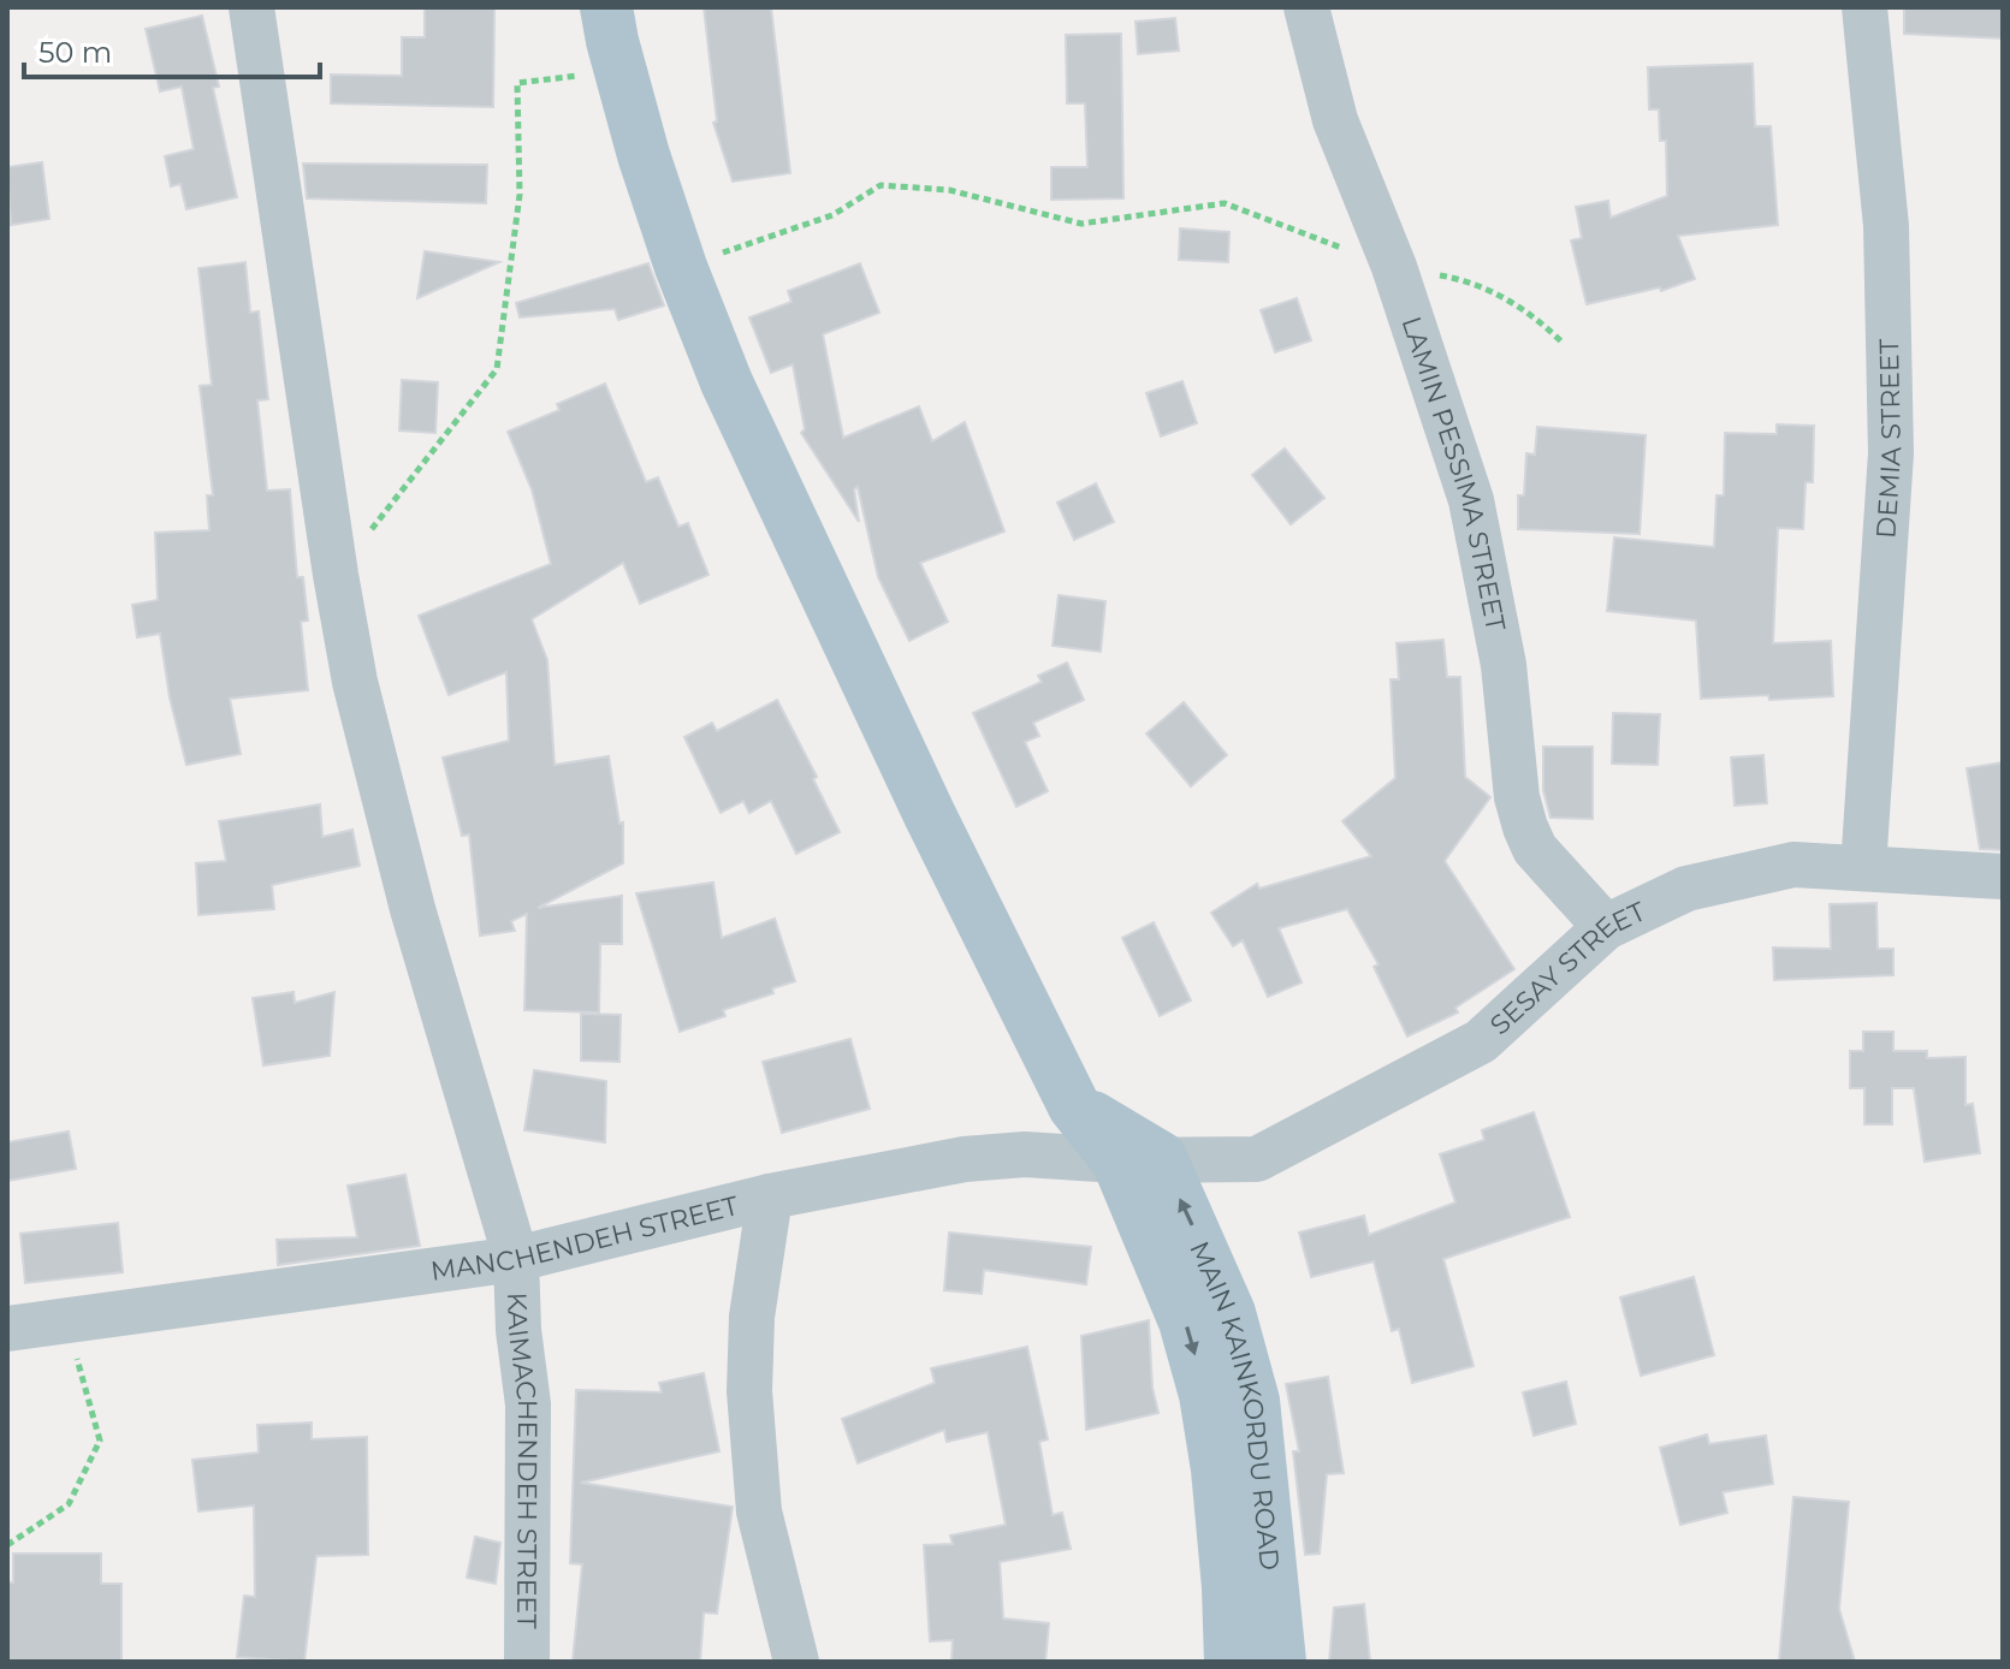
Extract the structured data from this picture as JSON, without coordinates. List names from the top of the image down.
{
  "streets": {
    "main road": ["MAIN KAINKORDU ROAD"],
    "street": [
      "DEMIA STREET",
      "LAMIN PESSIMA STREET",
      "SESAY STREET",
      "MANCHENDEH STREET",
      "KAIMACHENDEH STREET"
    ]
  },
  "crossings": [
    ["DEMIA STREET", "SESAY STREET"],
    ["LAMIN PESSIMA STREET", "SESAY STREET"],
    ["SESAY STREET", "MANCHENDEH STREET"],
    ["SESAY STREET", "MAIN KAINKORDU ROAD"],
    ["MANCHENDEH STREET", "MAIN KAINKORDU ROAD"],
    ["MANCHENDEH STREET", "KAIMACHENDEH STREET"]
  ],
  "scale_bar": "50 m"
}
